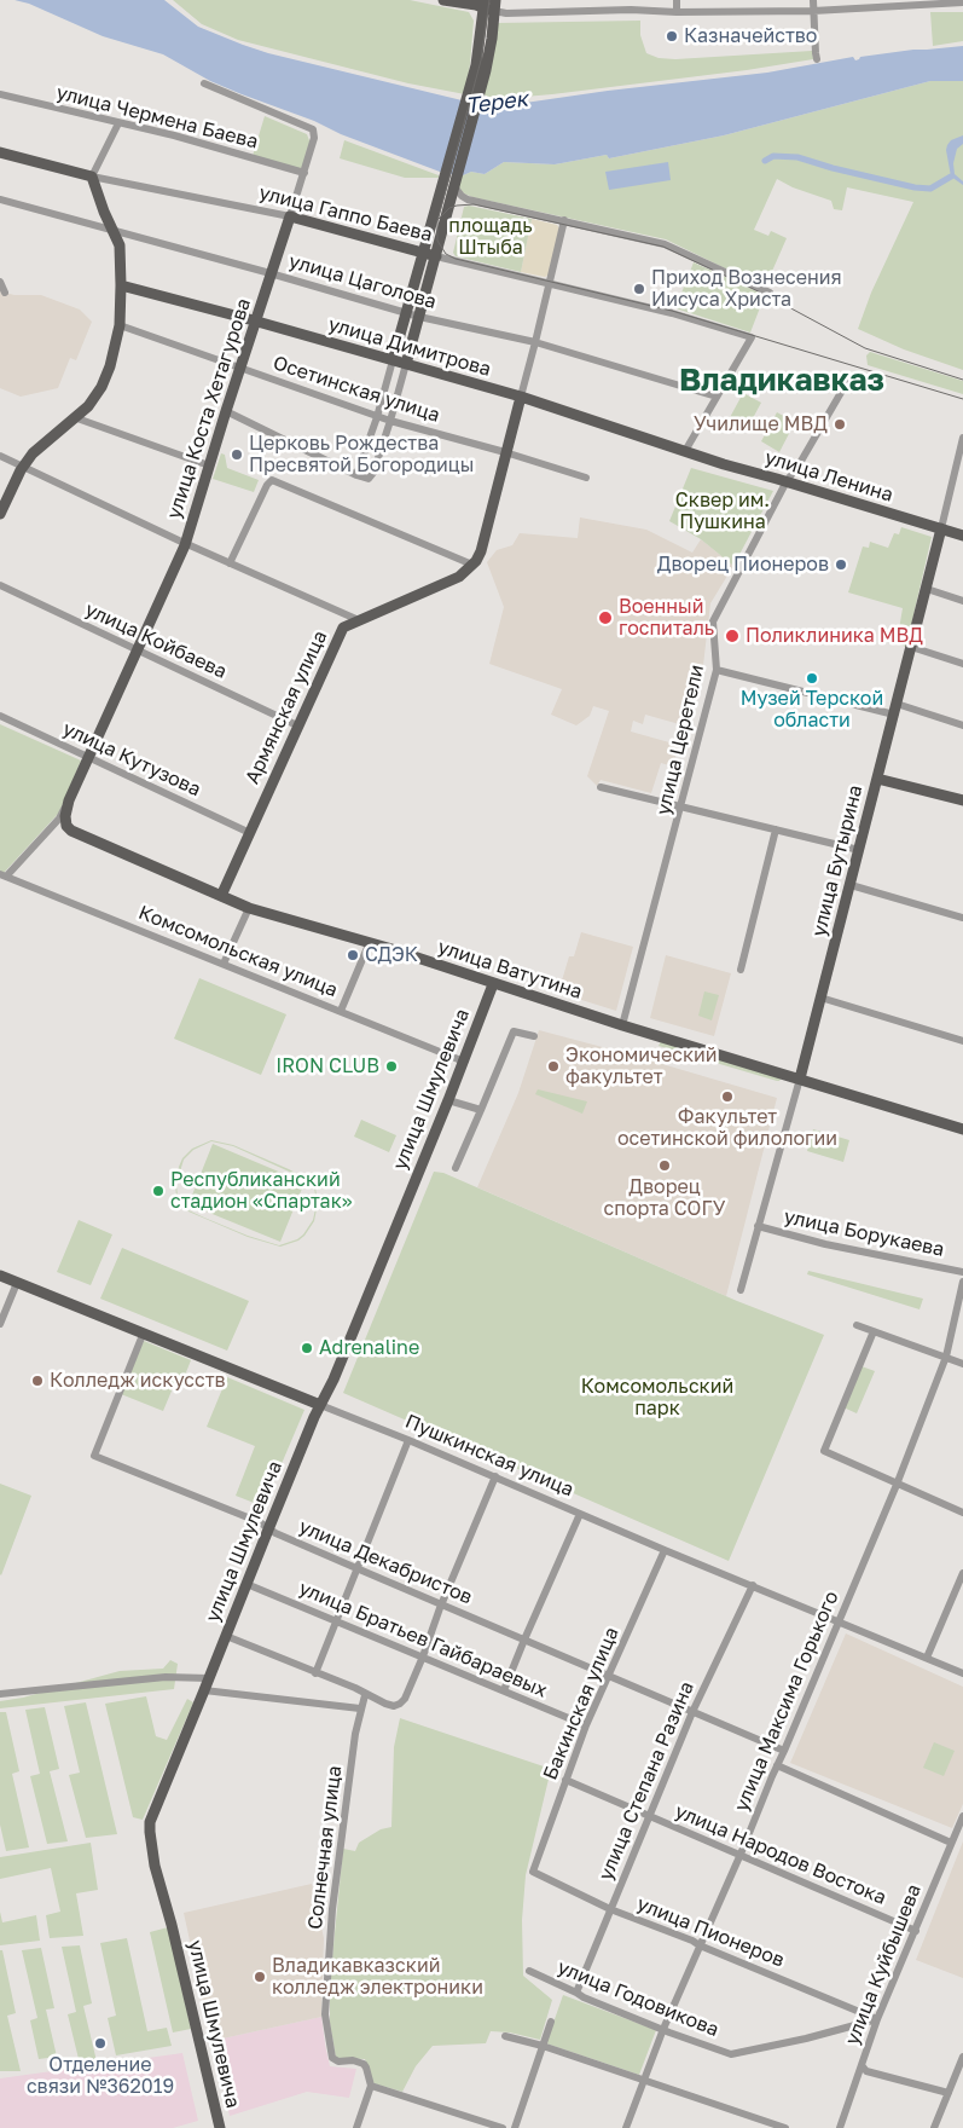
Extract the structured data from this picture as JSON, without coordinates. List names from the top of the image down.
{
  "streets": {
    "main road": [
      "улица Гаппо Баева",
      "улица Димитрова",
      "улица Коста Хетагурова",
      "улица Ленина",
      "Армянская улица",
      "улица Бутырина",
      "улица Ватутина",
      "улица Шмулевича",
      "Пушкинская улица"
    ],
    "street": [
      "улица Чермена Баева",
      "улица Цаголова",
      "Осетинская улица",
      "улица Койбаева",
      "улица Церетели",
      "улица Кутузова",
      "Комсомольская улица",
      "улица Борукаева",
      "улица Декабристов",
      "улица Братьев Гайбараевых",
      "улица Максима Горького",
      "Бакинская улица",
      "улица Степана Разина",
      "Солнечная улица",
      "улица Народов Востока",
      "улица Пионеров",
      "улица Куйбышева",
      "улица Годовикова"
    ]
  },
  "crossings": [
    ["улица Чермена Баева", "улица Коста Хетагурова"],
    ["улица Гаппо Баева", "улица Цаголова"],
    ["улица Гаппо Баева", "улица Коста Хетагурова"],
    ["улица Цаголова", "улица Коста Хетагурова"],
    ["улица Димитрова", "улица Коста Хетагурова"],
    ["улица Димитрова", "улица Ленина"],
    ["Осетинская улица", "улица Коста Хетагурова"],
    ["улица Коста Хетагурова", "улица Койбаева"],
    ["улица Коста Хетагурова", "улица Кутузова"],
    ["улица Коста Хетагурова", "Комсомольская улица"],
    ["улица Коста Хетагурова", "улица Ватутина"],
    ["улица Ленина", "улица Церетели"],
    ["улица Ленина", "улица Бутырина"],
    ["улица Койбаева", "Армянская улица"],
    ["Армянская улица", "улица Кутузова"],
    ["Армянская улица", "улица Ватутина"],
    ["улица Церетели", "улица Ватутина"],
    ["улица Бутырина", "улица Ватутина"],
    ["улица Бутырина", "улица Борукаева"],
    ["Комсомольская улица", "улица Шмулевича"],
    ["улица Ватутина", "улица Шмулевича"],
    ["улица Шмулевича", "Пушкинская улица"],
    ["улица Шмулевича", "улица Декабристов"],
    ["улица Шмулевича", "улица Братьев Гайбараевых"],
    ["Пушкинская улица", "улица Декабристов"],
    ["Пушкинская улица", "улица Максима Горького"],
    ["Пушкинская улица", "Бакинская улица"],
    ["Пушкинская улица", "улица Степана Разина"],
    ["улица Декабристов", "улица Максима Горького"],
    ["улица Декабристов", "Бакинская улица"],
    ["улица Декабристов", "улица Степана Разина"],
    ["улица Братьев Гайбараевых", "Бакинская улица"],
    ["улица Максима Горького", "улица Народов Востока"],
    ["улица Максима Горького", "улица Пионеров"],
    ["улица Максима Горького", "улица Годовикова"],
    ["Бакинская улица", "улица Народов Востока"],
    ["Бакинская улица", "улица Пионеров"],
    ["улица Степана Разина", "улица Народов Востока"],
    ["улица Степана Разина", "улица Пионеров"],
    ["улица Степана Разина", "улица Годовикова"],
    ["улица Народов Востока", "улица Куйбышева"],
    ["улица Пионеров", "улица Куйбышева"],
    ["улица Пионеров", "улица Годовикова"],
    ["улица Куйбышева", "улица Годовикова"]
  ],
  "districts": ["Владикавказ"],
  "water": ["Терек"],
  "parks": ["площадь Штыба", "Сквер им. Пушкина", "Комсомольский парк"],
  "places": [
    "Казначейство",
    "Приход Вознесения Иисуса Христа",
    "Училище МВД",
    "Церковь Рождества Пресвятой Богородицы",
    "Дворец Пионеров",
    "Военный госпиталь",
    "Поликлиника МВД",
    "Музей Терской области",
    "СДЭК",
    "IRON CLUB",
    "Экономический факультет",
    "Факультет осетинской филологии",
    "Дворец спорта СОГУ",
    "Республиканский стадион «Спартак»",
    "Adrenaline",
    "Колледж искусств",
    "Владикавказский колледж электроники",
    "Отделение связи №362019"
  ]
}
